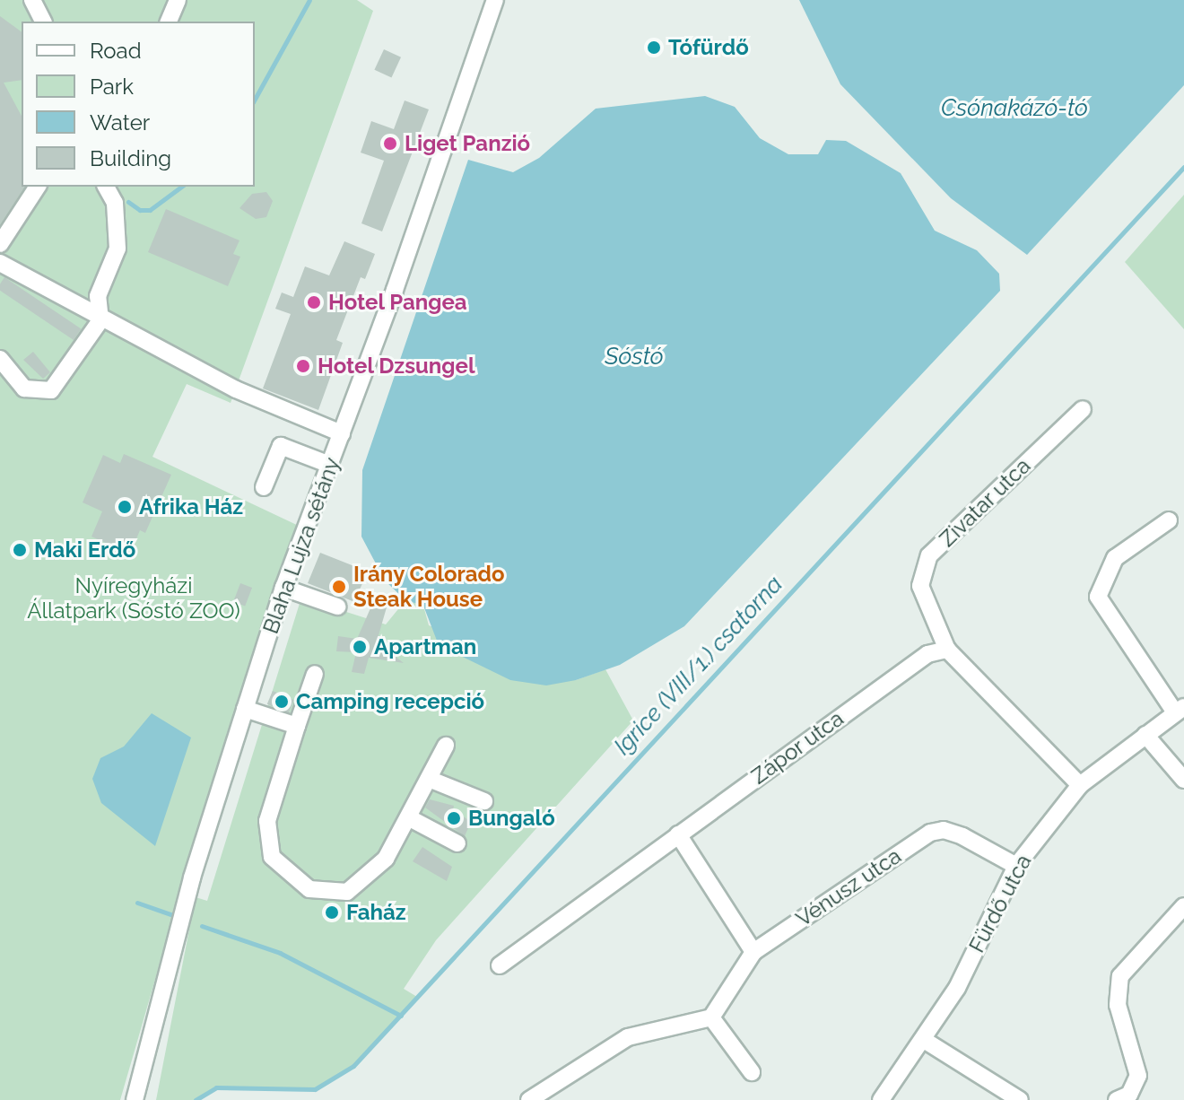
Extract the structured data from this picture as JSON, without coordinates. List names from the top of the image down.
{
  "streets": {
    "street": [
      "Zivatar utca",
      "Blaha Lujza sétány",
      "Zápor utca",
      "Vénusz utca",
      "Fürdő utca"
    ]
  },
  "crossings": [
    ["Zivatar utca", "Zápor utca"],
    ["Vénusz utca", "Fürdő utca"]
  ],
  "water": ["Csónakázó-tó", "Sóstó", "Igrice (VIII/1.) csatorna"],
  "parks": ["Nyíregyházi Állatpark (Sóstó ZOO)"],
  "places": [
    "Tófürdő",
    "Liget Panzió",
    "Hotel Pangea",
    "Hotel Dzsungel",
    "Afrika Ház",
    "Maki Erdő",
    "Irány Colorado Steak House",
    "Apartman",
    "Camping recepció",
    "Bungaló",
    "Faház"
  ],
  "legend": [
    "Road",
    "Park",
    "Water",
    "Building"
  ]
}
